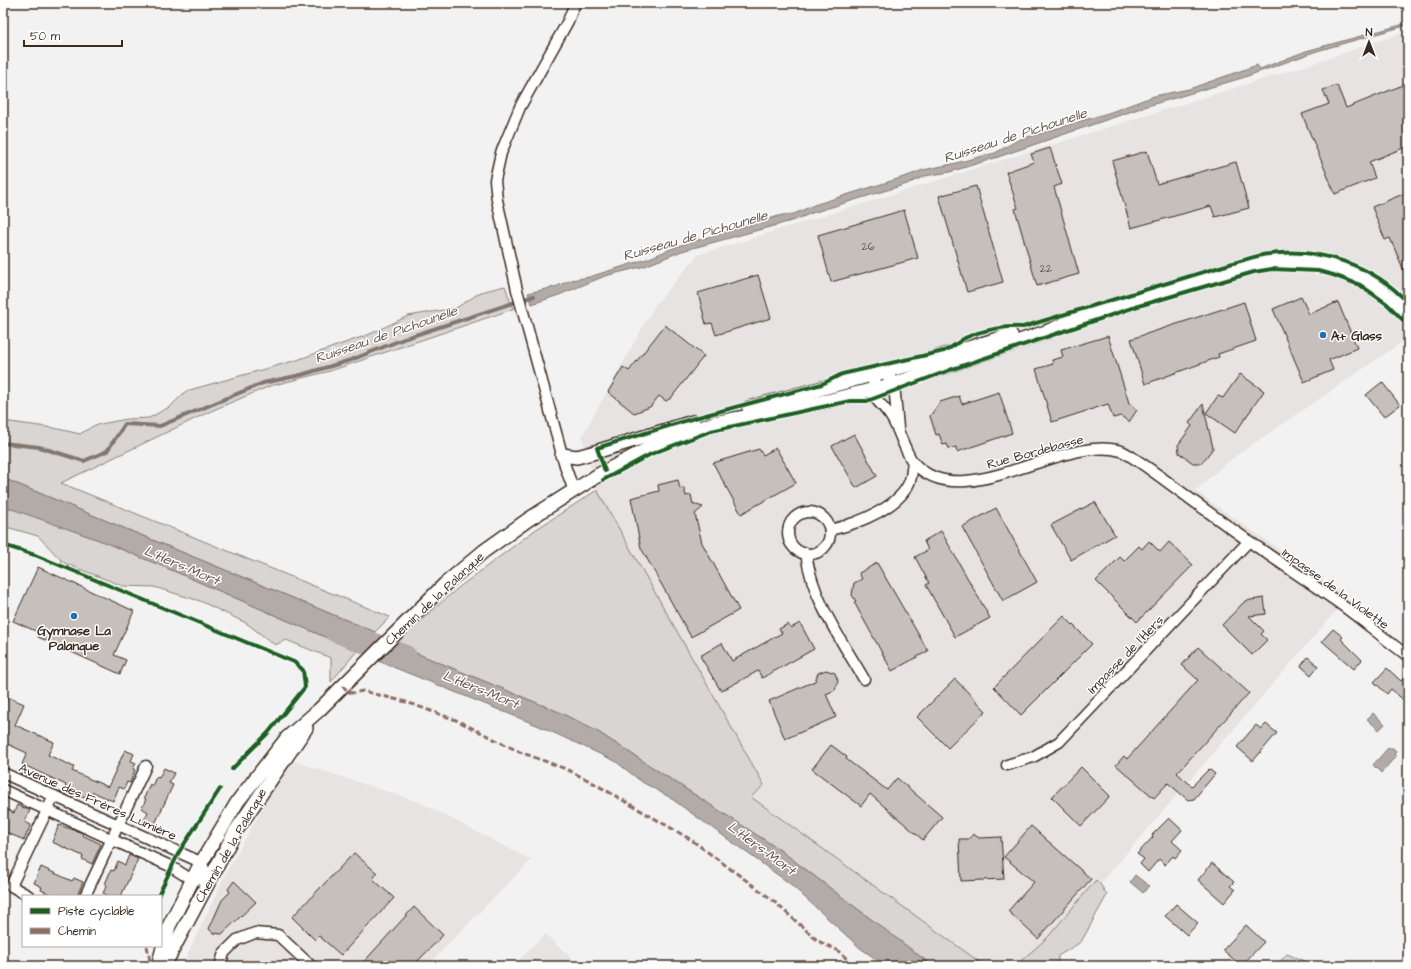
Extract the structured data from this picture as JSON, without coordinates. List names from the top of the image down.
{
  "streets": {
    "street": [
      "Rue Bordebasse",
      "Impasse de la Violette",
      "Chemin de la Palanque",
      "Impasse de l'Hers",
      "Avenue des Frères Lumière"
    ]
  },
  "crossings": [
    ["Rue Bordebasse", "Impasse de la Violette"],
    ["Rue Bordebasse", "Impasse de l'Hers"],
    ["Impasse de la Violette", "Impasse de l'Hers"],
    ["Chemin de la Palanque", "Avenue des Frères Lumière"]
  ],
  "water": ["Ruisseau de Pichounelle", "L'Hers-Mort"],
  "places": ["A+ Glass", "Gymnase La Palanque"],
  "house_numbers": ["26", "22"],
  "legend": ["Piste cyclable", "Chemin"],
  "scale_bar": "50 m",
  "north": "top"
}
